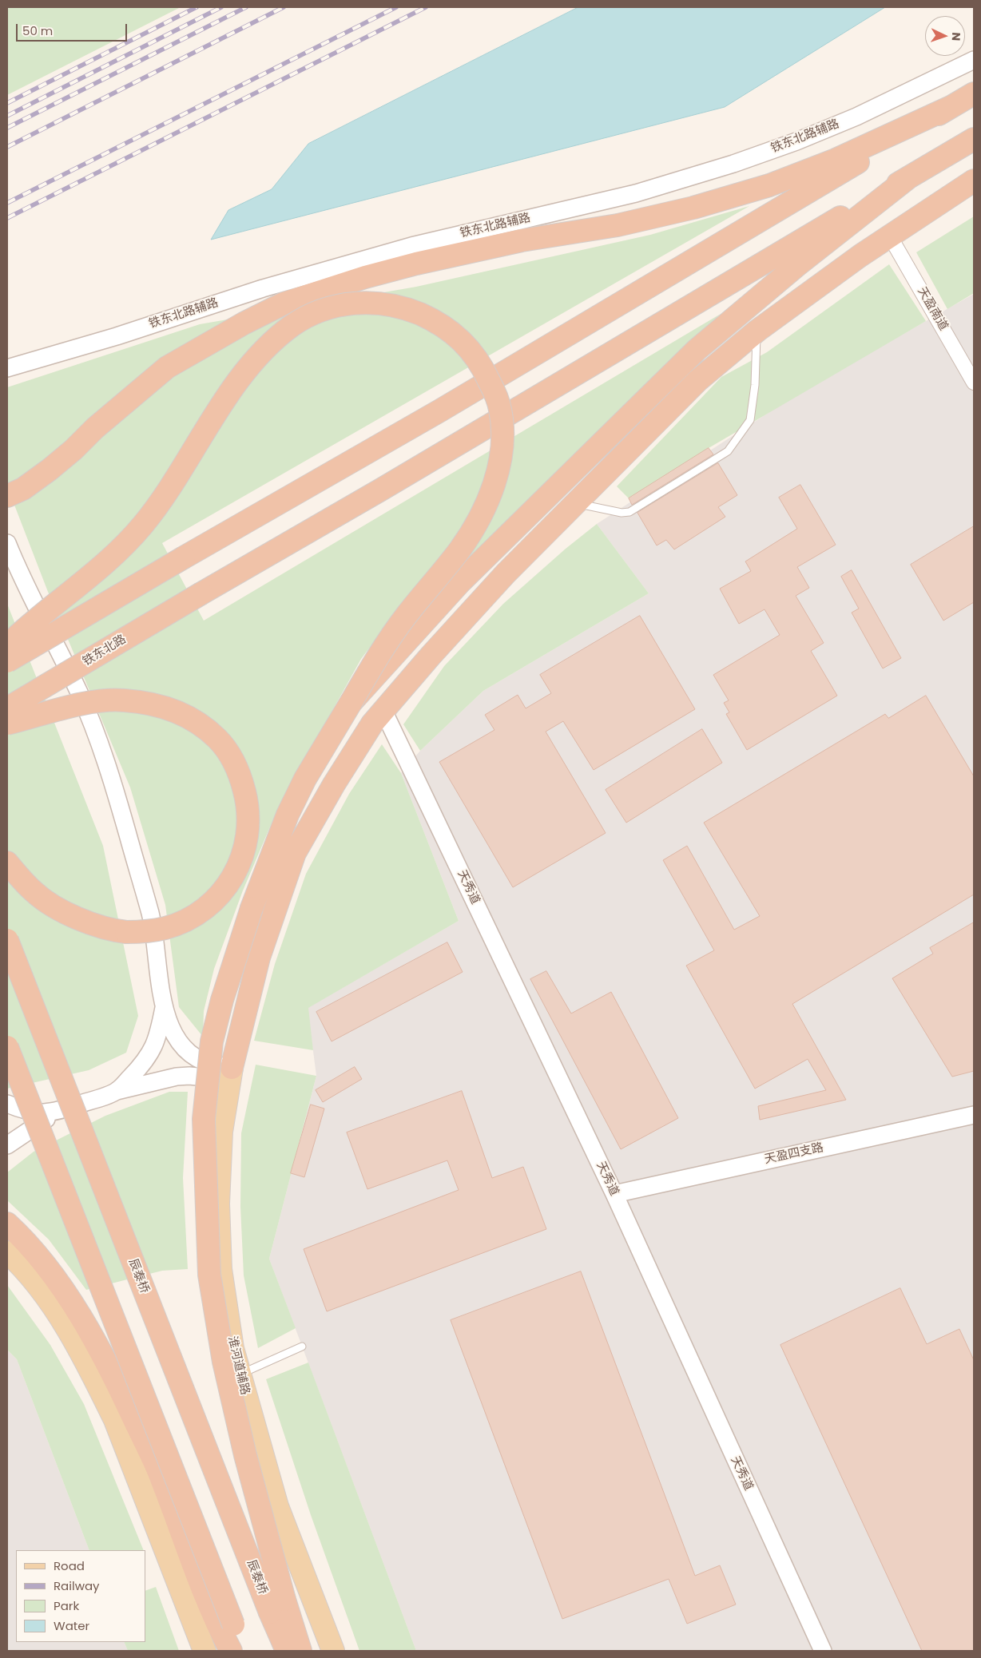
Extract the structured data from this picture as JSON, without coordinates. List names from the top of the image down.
{
  "streets": {
    "highway": ["铁东北路", "辰泰桥"],
    "main road": ["淮河道辅路"],
    "street": [
      "铁东北路辅路",
      "天盈南道",
      "天秀道",
      "天盈四支路"
    ]
  },
  "crossings": [
    ["天秀道", "天盈四支路"]
  ],
  "legend": [
    "Road",
    "Railway",
    "Park",
    "Water"
  ],
  "scale_bar": "50 m",
  "north": "right"
}
